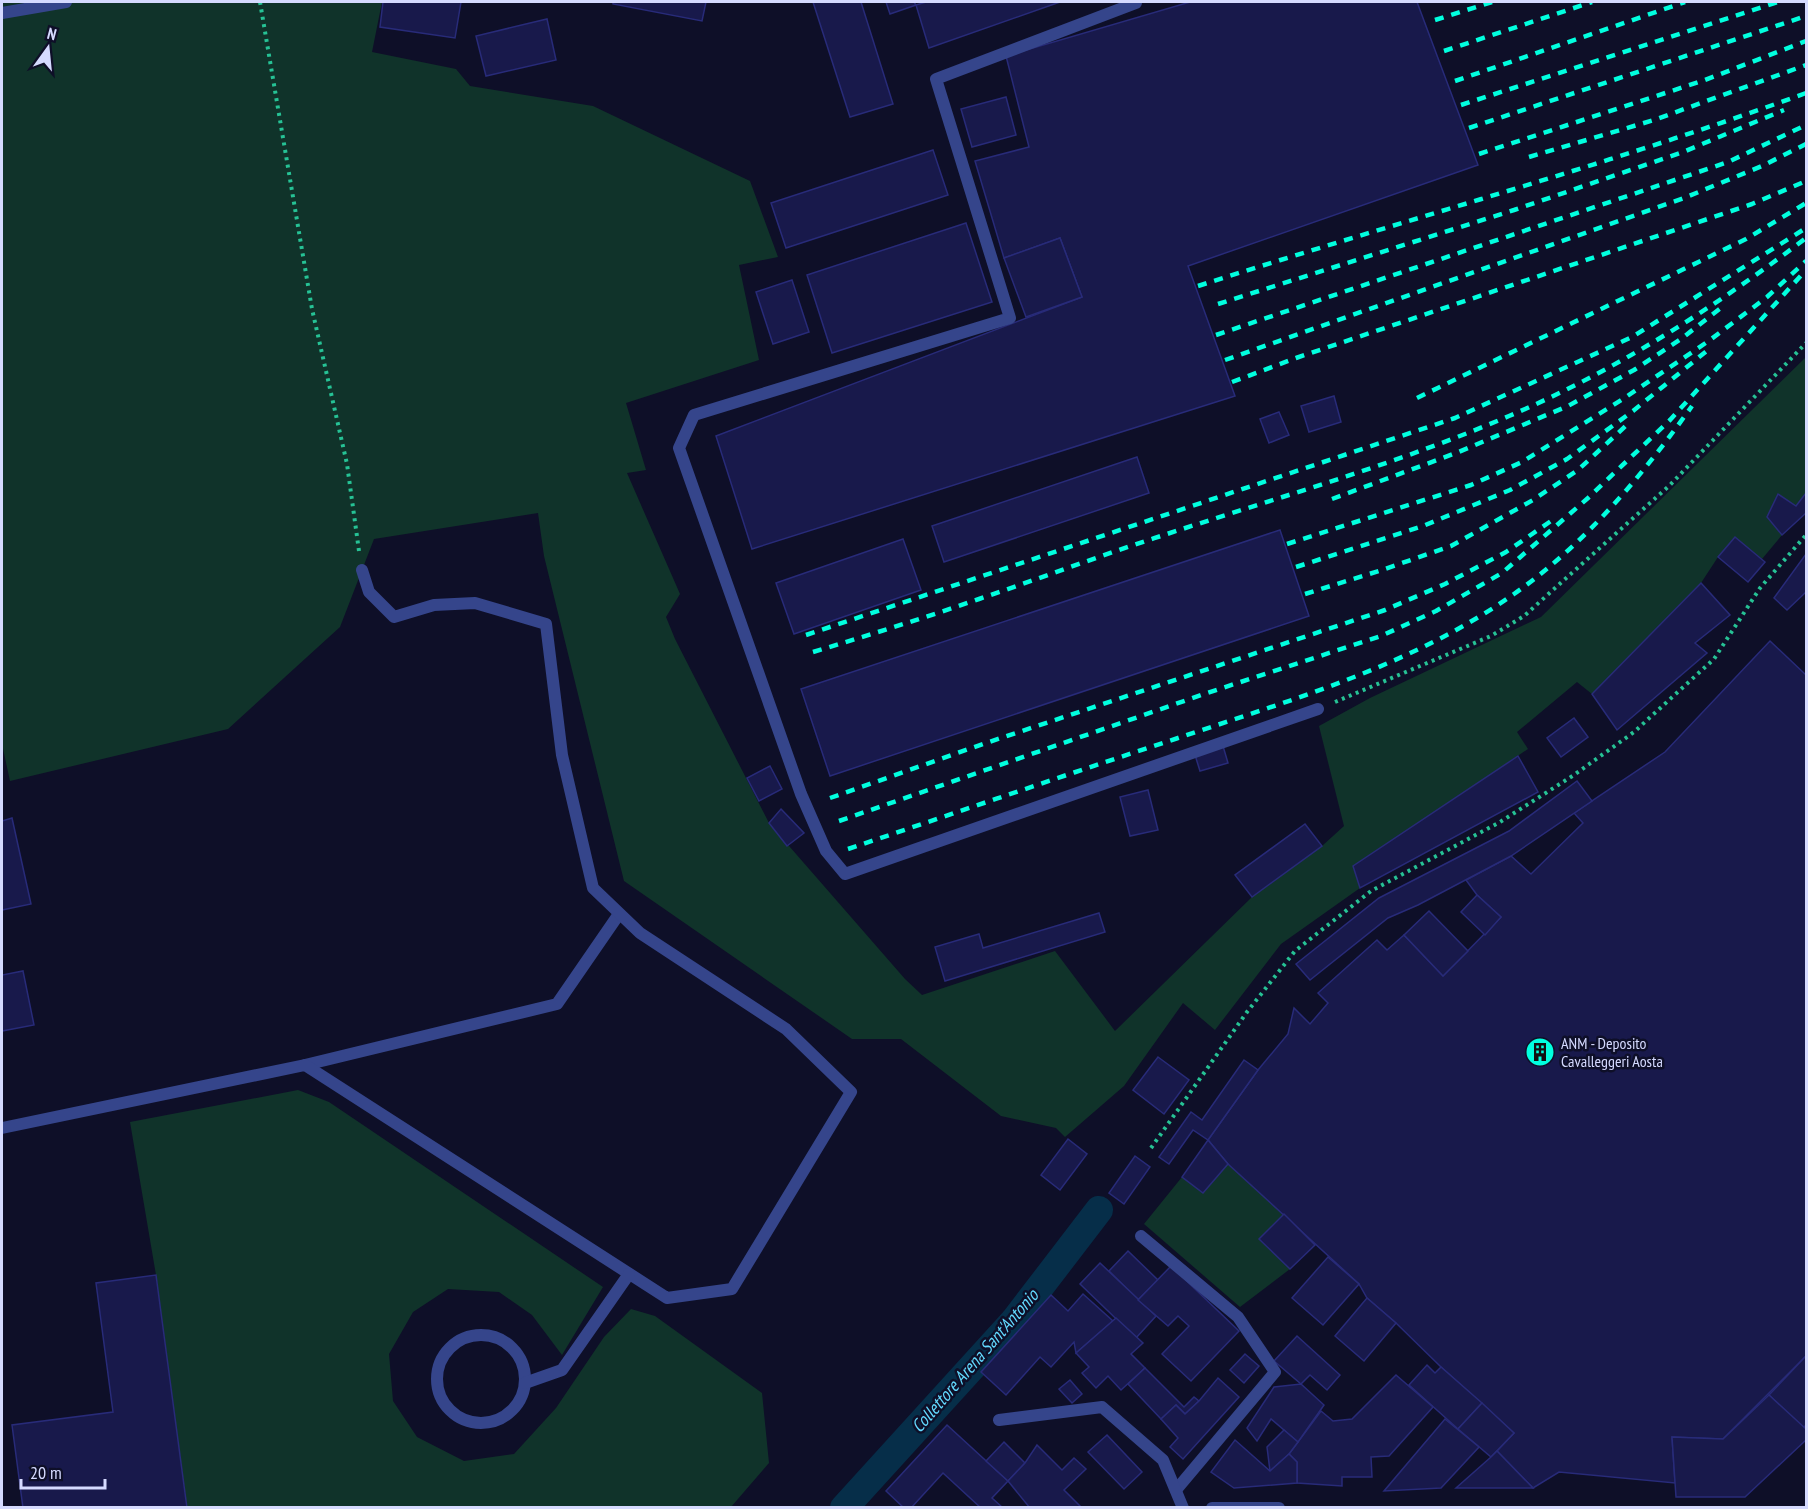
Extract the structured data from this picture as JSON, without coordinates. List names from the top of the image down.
{
  "water": ["Collettore Arena Sant'Antonio"],
  "places": {
    "building": ["ANM - Deposito Cavalleggeri Aosta"]
  },
  "scale_bar": "20 m",
  "north": "top"
}
